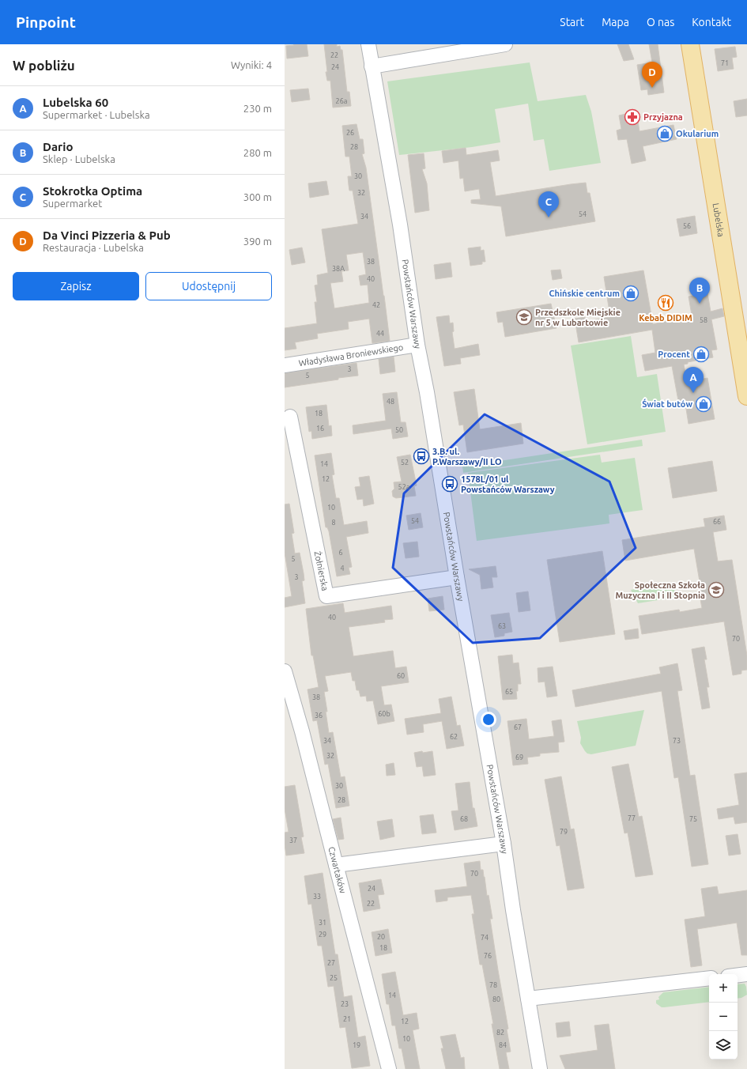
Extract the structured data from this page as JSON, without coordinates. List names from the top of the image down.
{
  "streets": {
    "main road": ["Lubelska"],
    "street": [
      "Powstańców Warszawy",
      "Władysława Broniewskiego",
      "Żołnierska",
      "Czwartaków"
    ]
  },
  "crossings": [
    ["Powstańców Warszawy", "Władysława Broniewskiego"],
    ["Powstańców Warszawy", "Żołnierska"]
  ],
  "places": {
    "pharmacy": ["Przyjazna"],
    "shop": [
      "Okularium",
      "Chińskie centrum",
      "Procent",
      "Świat butów"
    ],
    "restaurant": ["Kebab DIDIM"],
    "school or university": ["Przedszkole Miejskie nr 5 w Lubartowie", "Społeczna Szkoła Muzyczna I i II Stopnia"],
    "bus stop": ["3.B. ul. P.Warszawy/II LO", "1578L/01 ul Powstańców Warszawy"]
  },
  "house_numbers": [
    "22",
    "71",
    "24",
    "26a",
    "26",
    "28",
    "30",
    "32",
    "54",
    "34",
    "56",
    "38",
    "38A",
    "40",
    "42",
    "58",
    "44",
    "3",
    "5",
    "48",
    "18",
    "16",
    "50",
    "52",
    "14",
    "12",
    "52a",
    "10",
    "54",
    "66",
    "8",
    "6",
    "5",
    "4",
    "3",
    "40",
    "63",
    "70",
    "60",
    "65",
    "38",
    "60b",
    "36",
    "67",
    "62",
    "34",
    "73",
    "32",
    "69",
    "30",
    "28",
    "77",
    "68",
    "75",
    "79",
    "37",
    "70",
    "24",
    "33",
    "22",
    "31",
    "29",
    "20",
    "74",
    "18",
    "76",
    "27",
    "25",
    "78",
    "14",
    "80",
    "23",
    "21",
    "12",
    "82",
    "10",
    "19",
    "84"
  ],
  "page": {
    "header": "Pinpoint",
    "nav": [
      "Start",
      "Mapa",
      "O nas",
      "Kontakt"
    ],
    "heading": ["W pobliżu", "Wyniki: 4"],
    "pins": [
      "D",
      "C",
      "B",
      "A"
    ],
    "list": [
      {
        "mark": "A",
        "name": "Lubelska 60",
        "note": "Supermarket · Lubelska",
        "value": "230 m"
      },
      {
        "mark": "B",
        "name": "Dario",
        "note": "Sklep · Lubelska",
        "value": "280 m"
      },
      {
        "mark": "C",
        "name": "Stokrotka Optima",
        "note": "Supermarket",
        "value": "300 m"
      },
      {
        "mark": "D",
        "name": "Da Vinci Pizzeria & Pub",
        "note": "Restauracja · Lubelska",
        "value": "390 m"
      }
    ],
    "buttons": ["Zapisz", "Udostępnij"],
    "map_buttons": ["+", "−"]
  }
}
